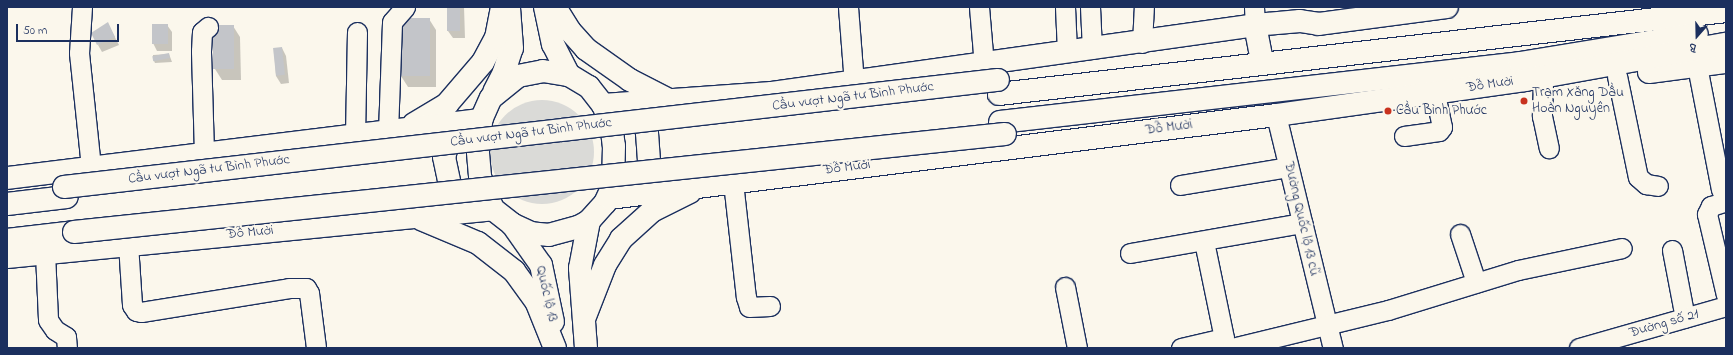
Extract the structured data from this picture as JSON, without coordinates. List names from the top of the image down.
{
  "streets": {
    "highway": ["Đỗ Mười", "Cầu vượt Ngã tư Bình Phước", "Quốc lộ 13"],
    "street": ["Đường Quốc lộ 13 cũ", "Đường số 21"]
  },
  "crossings": [
    ["Đỗ Mười", "Đường Quốc lộ 13 cũ"]
  ],
  "places": ["Trạm Xăng Dầu Hoàn Nguyên", "Cầu Bình Phước"],
  "scale_bar": "50 m",
  "north": "bottom"
}
